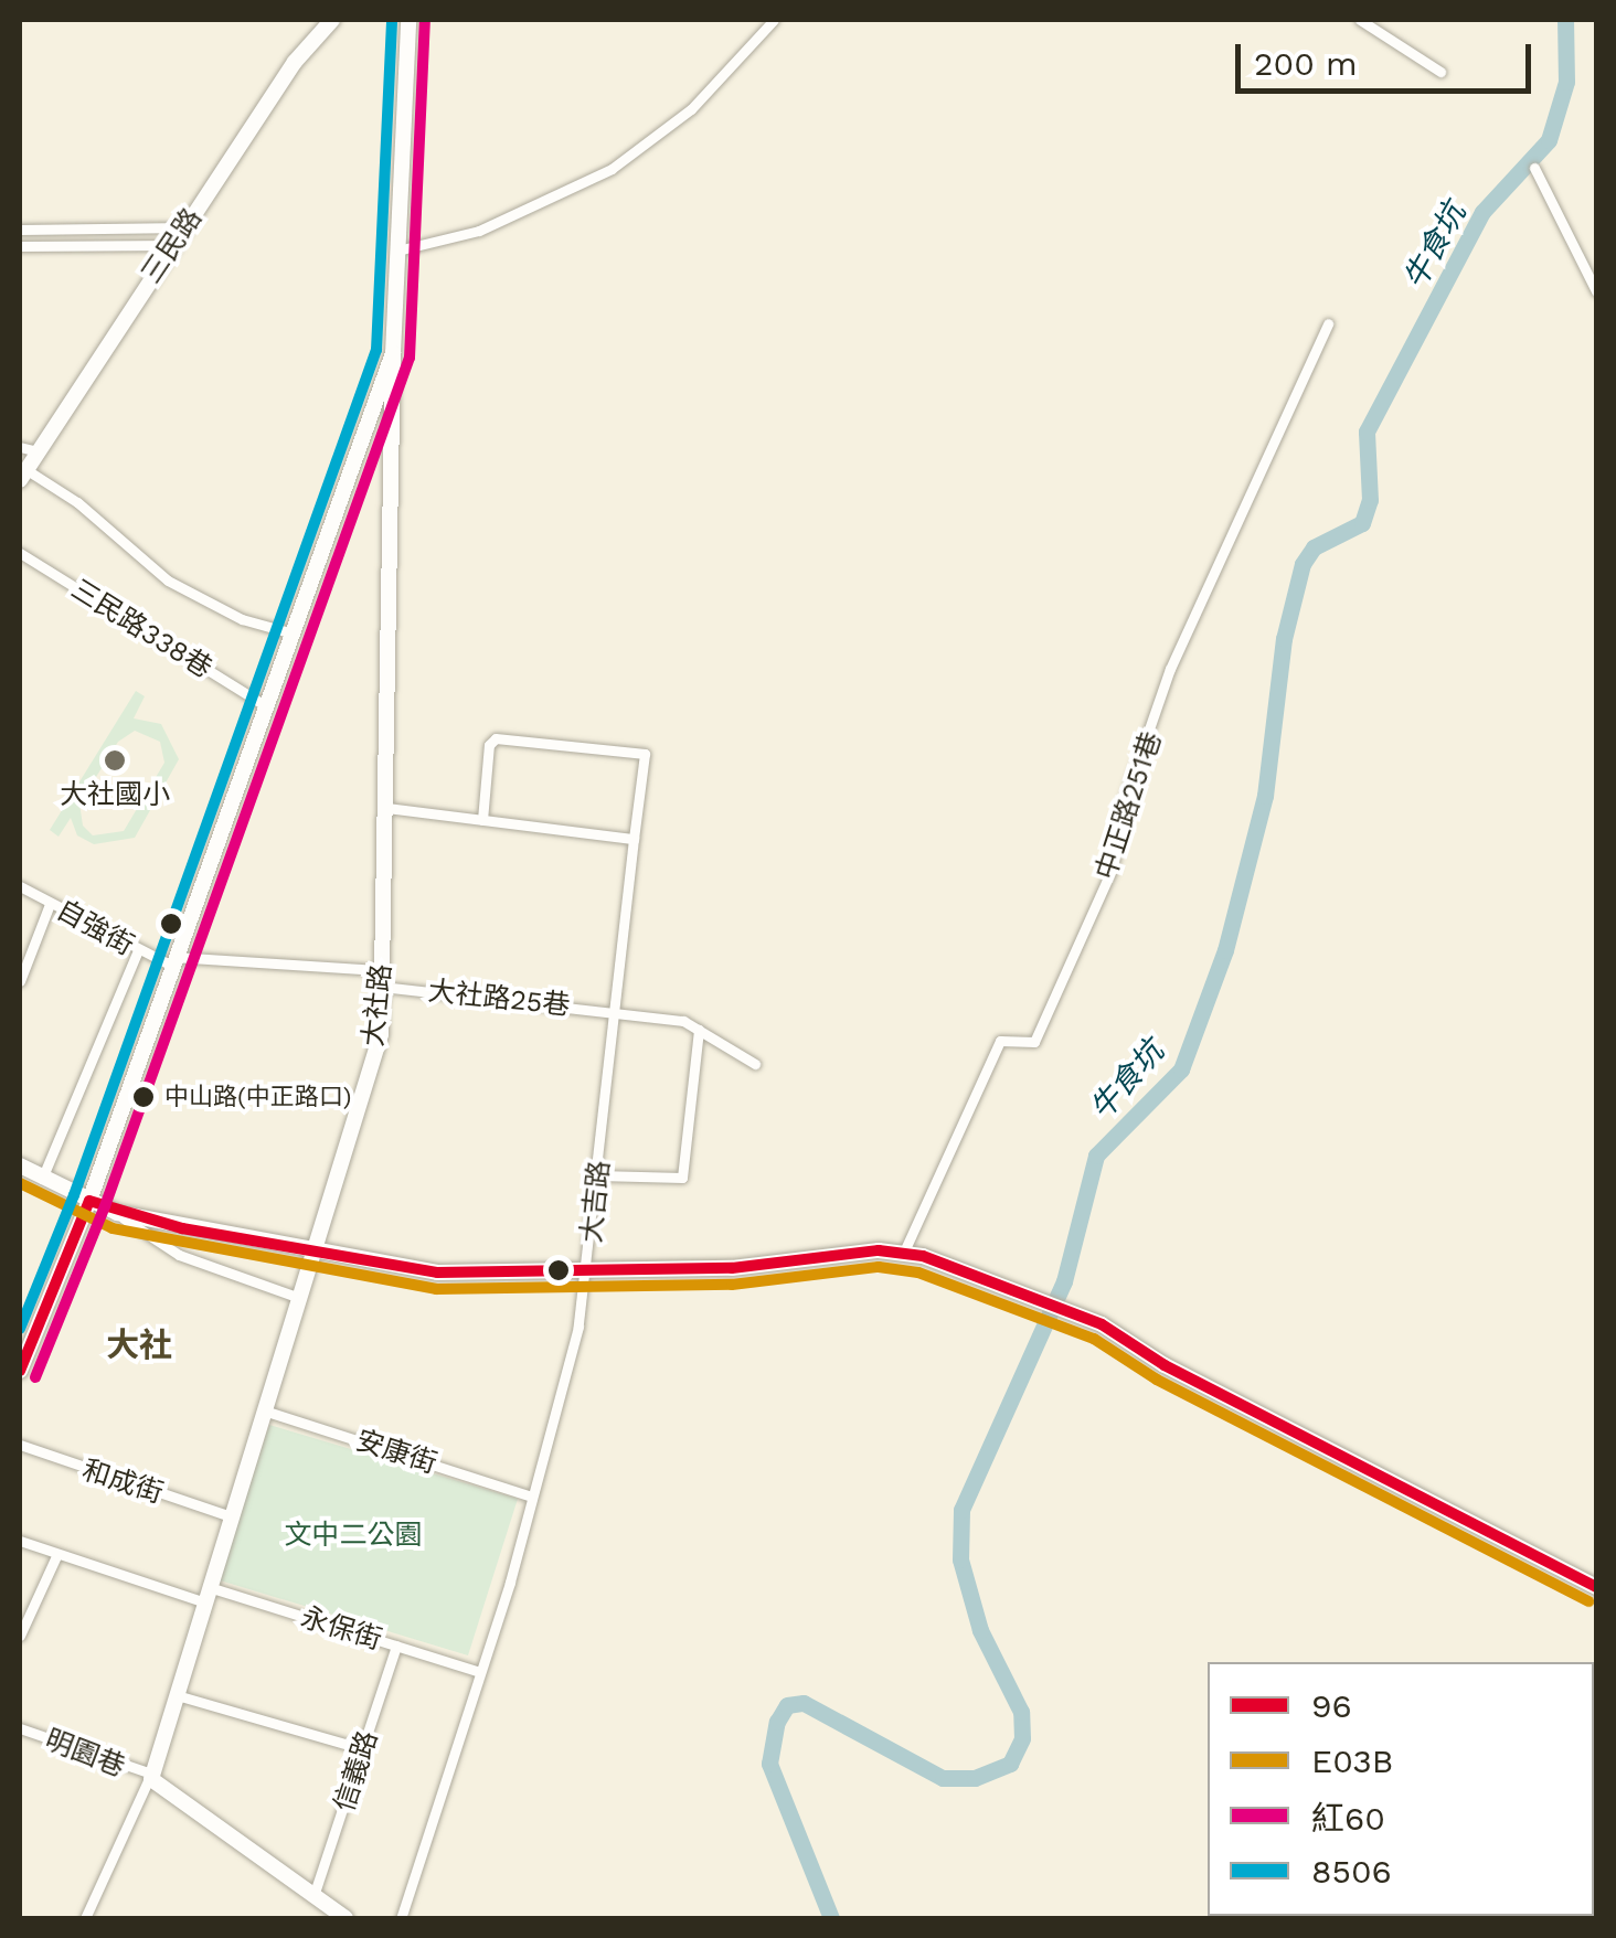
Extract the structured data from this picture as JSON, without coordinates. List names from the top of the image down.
{
  "streets": {
    "street": [
      "三民路",
      "三民路338巷",
      "中正路251巷",
      "自強街",
      "大社路25巷",
      "大社路",
      "大吉路",
      "安康街",
      "和成街",
      "永保街",
      "明園巷",
      "信義路"
    ]
  },
  "crossings": [
    ["自強街", "大社路25巷"],
    ["自強街", "大社路"],
    ["大社路25巷", "大社路"],
    ["大社路25巷", "大吉路"],
    ["大社路", "安康街"],
    ["大社路", "和成街"],
    ["大社路", "永保街"],
    ["大社路", "明園巷"],
    ["大吉路", "安康街"],
    ["大吉路", "永保街"],
    ["永保街", "信義路"]
  ],
  "districts": ["大社"],
  "water": ["牛食坑"],
  "parks": ["文中二公園"],
  "places": ["大社國小", "中山路(中正路口)"],
  "lines": [
    "transit line 8506",
    "transit line 紅60",
    "transit line E03B",
    "transit line 96"
  ],
  "legend": [
    "96",
    "E03B",
    "紅60",
    "8506"
  ],
  "scale_bar": "200 m"
}
